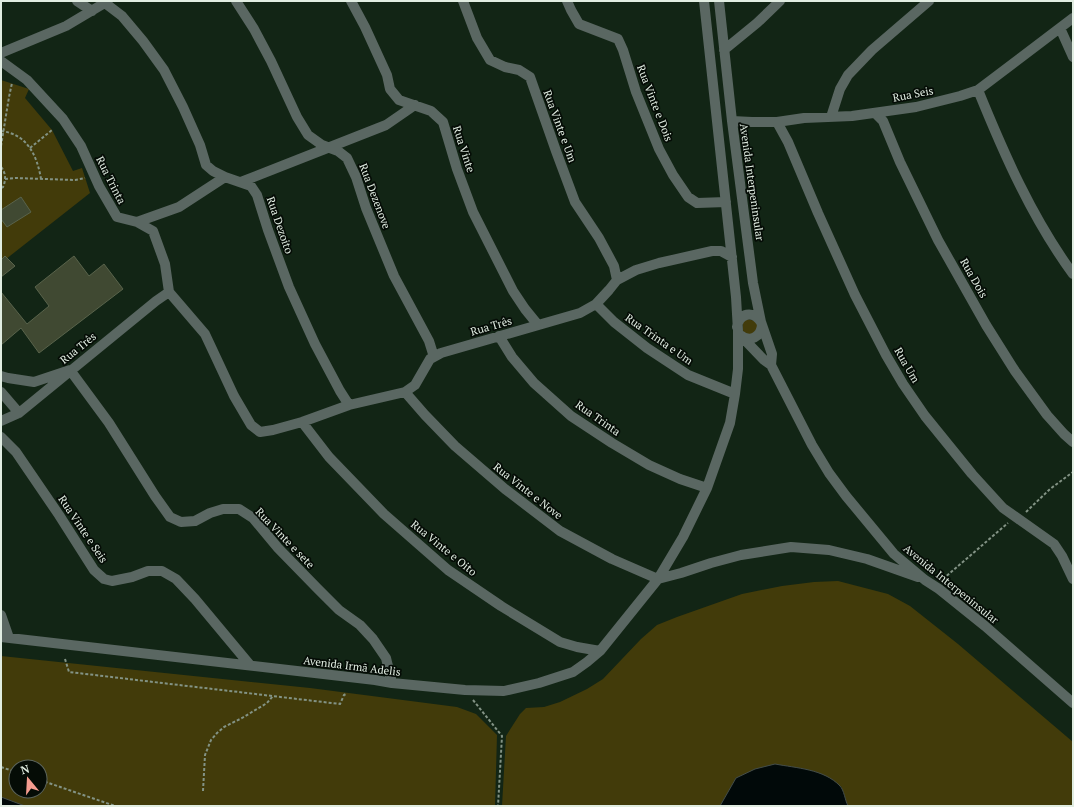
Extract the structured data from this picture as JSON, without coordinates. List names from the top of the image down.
{
  "streets": {
    "street": [
      "Rua Seis",
      "Rua Vinte e Dois",
      "Rua Vinte e Um",
      "Rua Vinte",
      "Rua Trinta",
      "Avenida Interpeninsular",
      "Rua Dezenove",
      "Rua Dezoito",
      "Rua Dois",
      "Rua Três",
      "Rua Trinta e Um",
      "Rua Um",
      "Rua Vinte e Nove",
      "Rua Vinte e Seis",
      "Rua Vinte e sete",
      "Rua Vinte e Oito",
      "Avenida Irmã Adelis"
    ]
  },
  "crossings": [
    ["Rua Seis", "Avenida Interpeninsular"],
    ["Rua Seis", "Rua Dois"],
    ["Rua Seis", "Rua Um"],
    ["Rua Vinte e Um", "Rua Três"],
    ["Rua Vinte", "Rua Três"],
    ["Rua Trinta", "Rua Três"],
    ["Rua Trinta", "Avenida Irmã Adelis"],
    ["Avenida Interpeninsular", "Avenida Irmã Adelis"],
    ["Rua Dezenove", "Rua Três"],
    ["Rua Três", "Rua Trinta e Um"],
    ["Rua Três", "Rua Vinte e sete"],
    ["Rua Trinta e Um", "Avenida Irmã Adelis"],
    ["Rua Vinte e Nove", "Avenida Irmã Adelis"],
    ["Rua Vinte e Seis", "Avenida Irmã Adelis"],
    ["Rua Vinte e sete", "Avenida Irmã Adelis"],
    ["Rua Vinte e Oito", "Avenida Irmã Adelis"]
  ],
  "north": "top"
}
